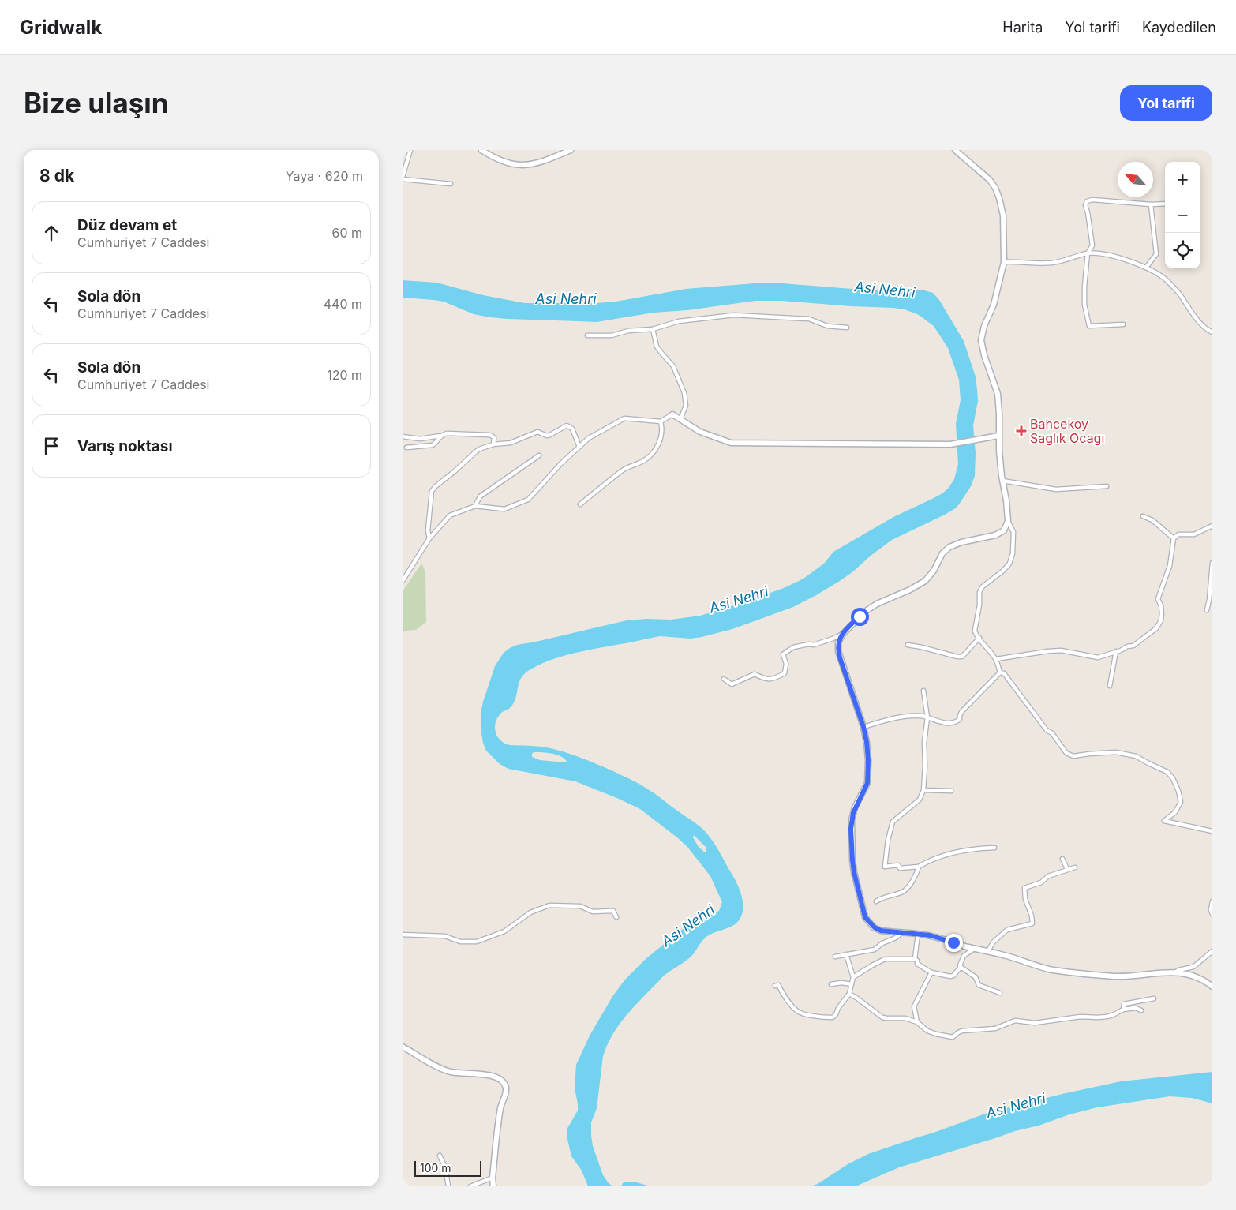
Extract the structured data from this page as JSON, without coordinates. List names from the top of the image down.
{
  "water": ["Asi Nehri"],
  "places": {
    "health": ["Bahcekoy Saglık Ocagı"]
  },
  "scale_bar": "100 m",
  "north": "top left",
  "page": {
    "header": "Gridwalk",
    "nav": ["Harita", "Yol tarifi", "Kaydedilen"],
    "buttons": "Yol tarifi",
    "title": "Bize ulaşın",
    "heading": ["8 dk", "Yaya · 620 m"],
    "map_buttons": ["+", "−"],
    "list": [
      ["Düz devam et", "Cumhuriyet 7 Caddesi", "60 m"],
      ["Sola dön", "Cumhuriyet 7 Caddesi", "440 m"],
      ["Sola dön", "Cumhuriyet 7 Caddesi", "120 m"],
      "Varış noktası"
    ],
    "scale": "100 m"
  }
}
